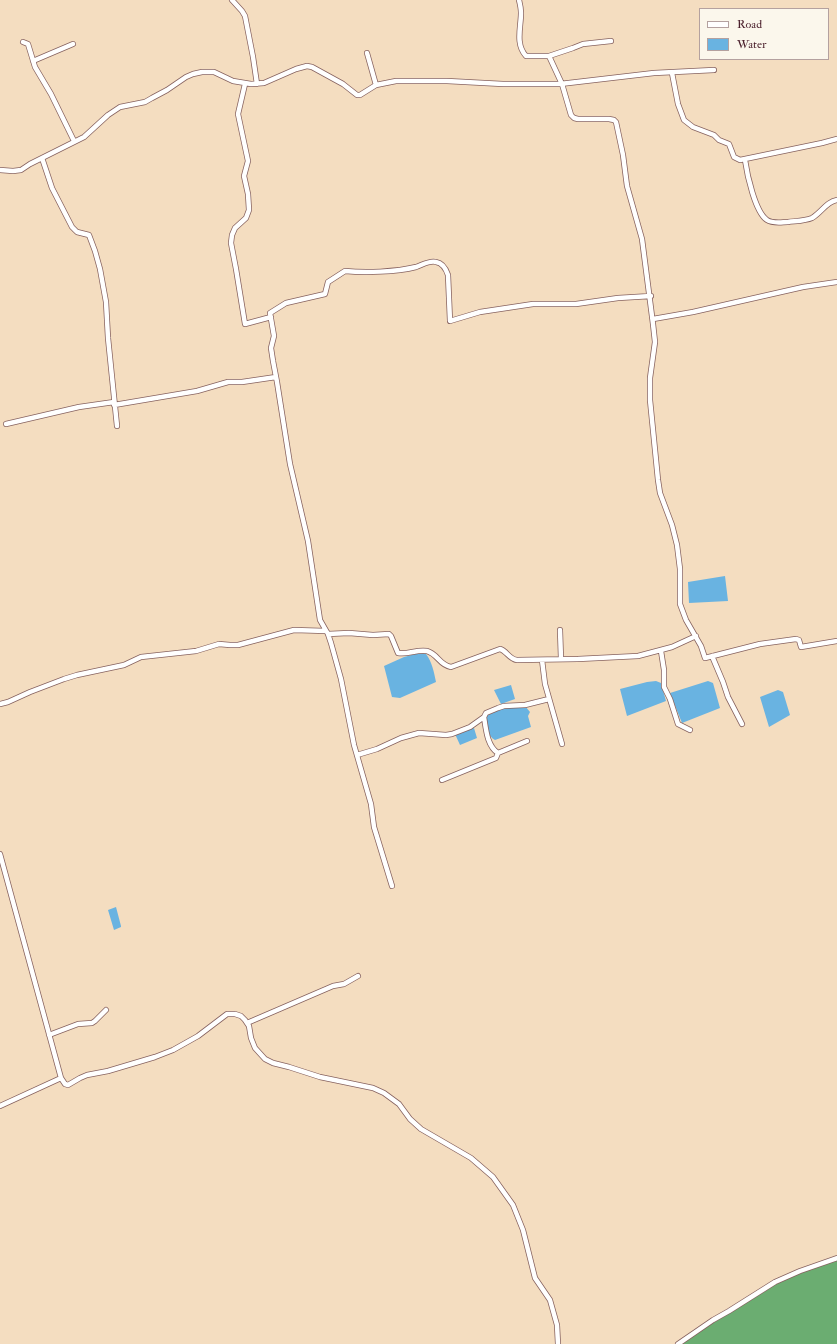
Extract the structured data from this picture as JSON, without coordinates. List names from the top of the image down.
{
  "legend": ["Road", "Water"]
}
